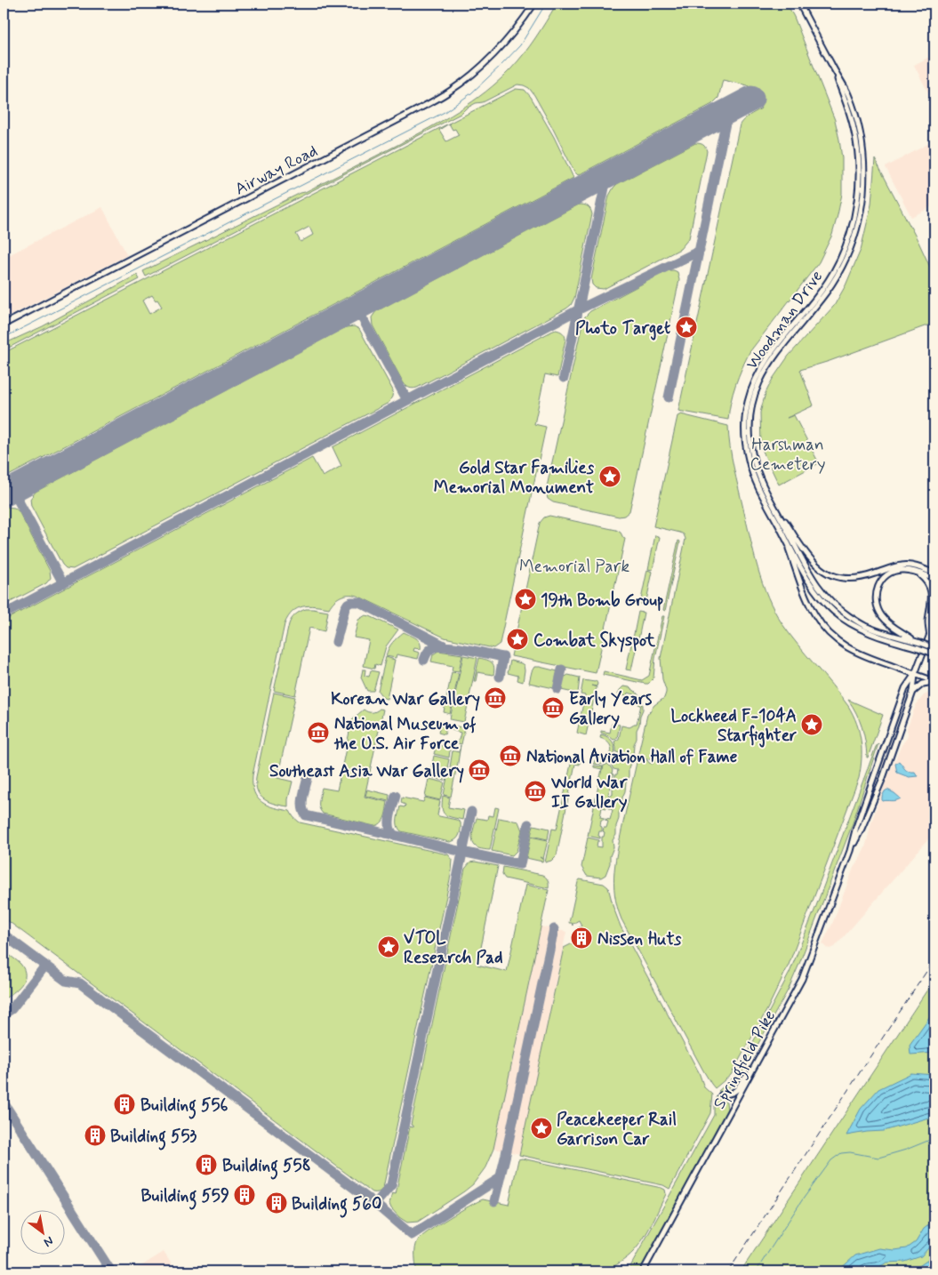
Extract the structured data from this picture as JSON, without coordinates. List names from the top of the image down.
{
  "streets": {
    "main road": ["Airway Road", "Woodman Drive", "Springfield Pike"]
  },
  "parks": ["Harshman Cemetery", "Memorial Park"],
  "places": {
    "place": [
      "Photo Target",
      "Gold Star Families Memorial Monument",
      "19th Bomb Group",
      "Combat Skyspot",
      "Lockheed F-104A Starfighter",
      "VTOL Research Pad",
      "Peacekeeper Rail Garrison Car"
    ],
    "museum": [
      "Korean War Gallery",
      "Early Years Gallery",
      "National Museum of the U.S. Air Force",
      "National Aviation Hall of Fame",
      "Southeast Asia War Gallery",
      "World War II Gallery"
    ],
    "building": [
      "Nissen Huts",
      "Building 556",
      "Building 553",
      "Building 558",
      "Building 559",
      "Building 560"
    ]
  },
  "north": "bottom right"
}
